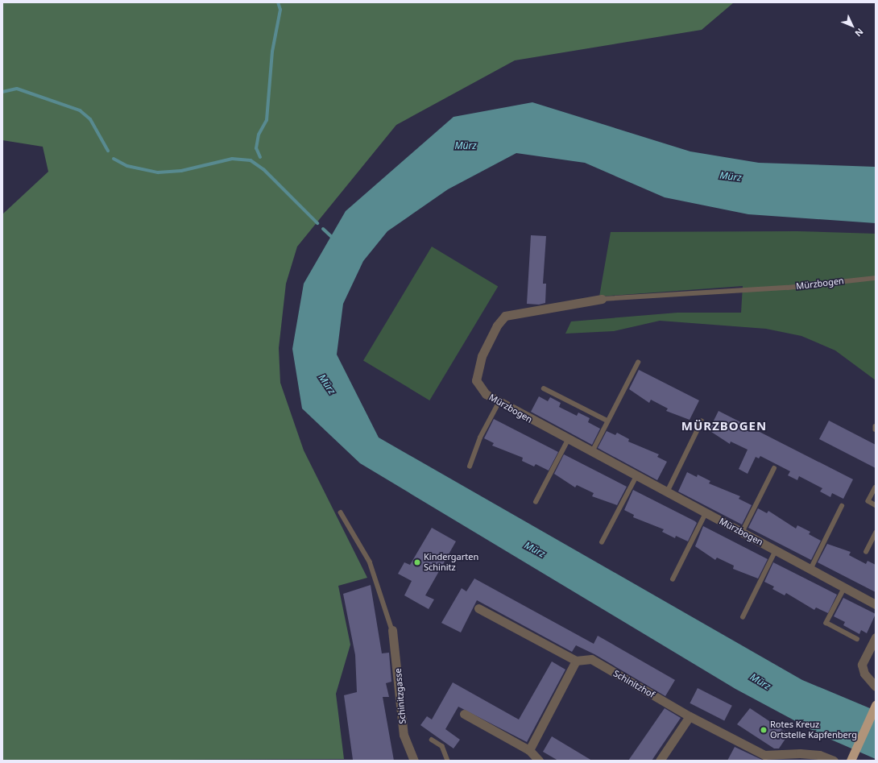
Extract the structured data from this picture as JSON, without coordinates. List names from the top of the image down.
{
  "streets": {
    "street": ["Mürzbogen", "Schinitzhof", "Schinitzgasse"]
  },
  "districts": ["MÜRZBOGEN"],
  "water": ["Mürz"],
  "places": ["Kindergarten Schinitz", "Rotes Kreuz Ortstelle Kapfenberg"],
  "north": "bottom right"
}
